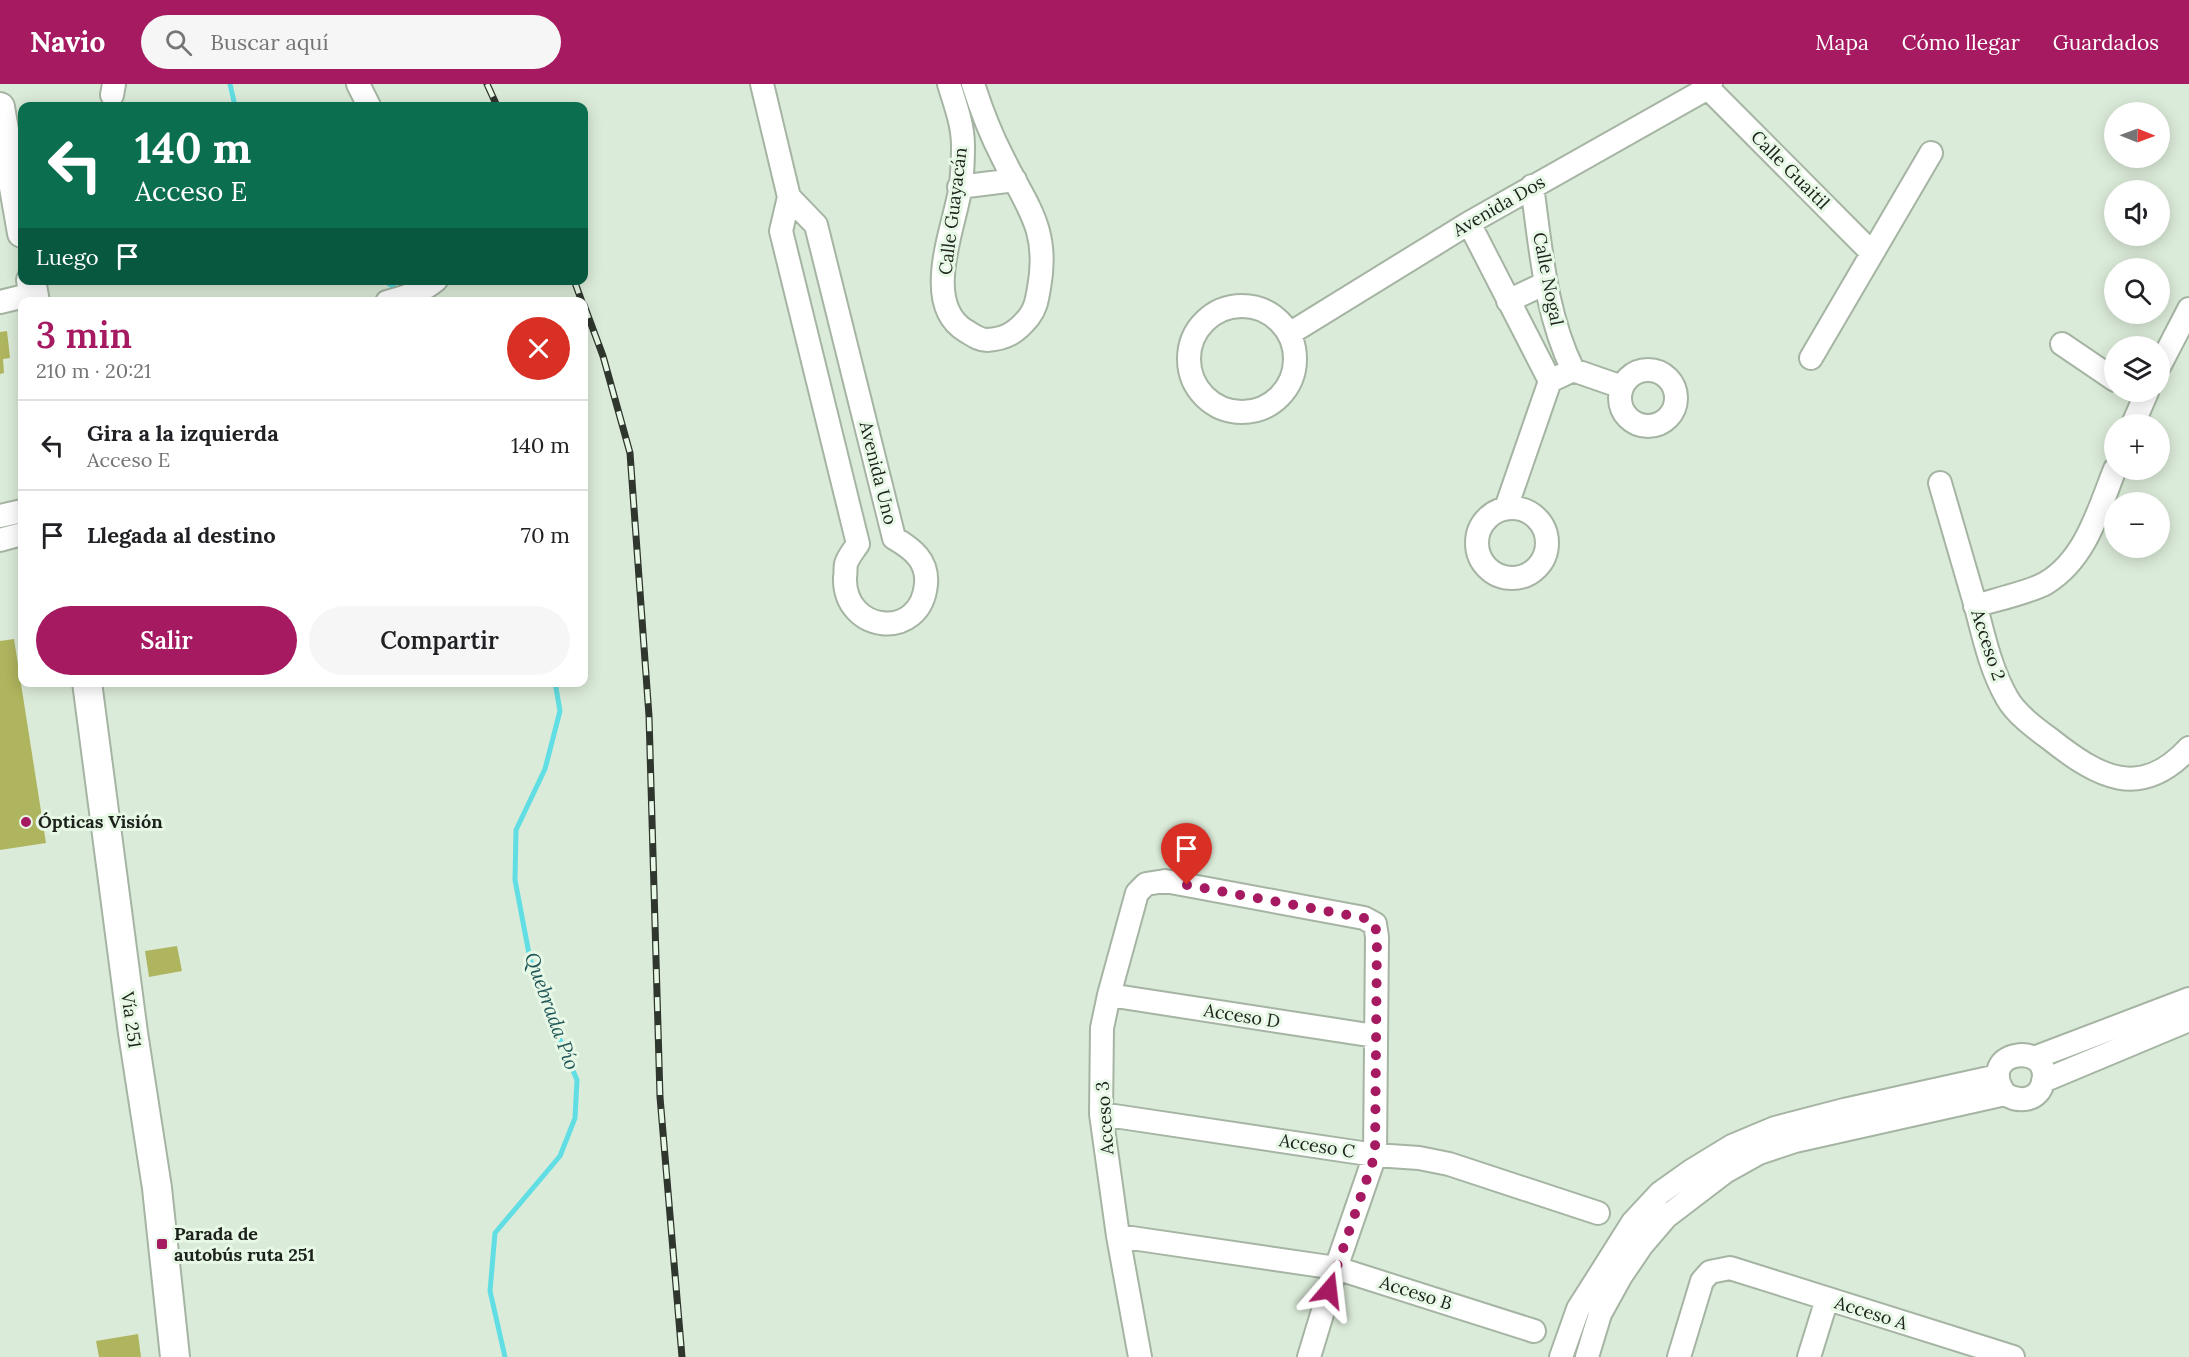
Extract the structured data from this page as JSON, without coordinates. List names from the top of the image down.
{
  "streets": {
    "main road": ["Vía 251"],
    "street": [
      "Calle Guaitil",
      "Avenida Dos",
      "Calle Guayacán",
      "Calle Nogal",
      "Avenida Uno",
      "Acceso 2",
      "Acceso D",
      "Acceso 3",
      "Acceso C",
      "Acceso B",
      "Acceso A"
    ]
  },
  "crossings": [
    ["Calle Guaitil", "Avenida Dos"],
    ["Avenida Dos", "Calle Nogal"],
    ["Acceso D", "Acceso 3"],
    ["Acceso 3", "Acceso C"],
    ["Acceso 3", "Acceso B"]
  ],
  "water": ["Quebrada Pío"],
  "places": {
    "other": ["Ópticas Visión"],
    "transit": ["Parada de autobús ruta 251"]
  },
  "north": "right",
  "page": {
    "header": "Navio",
    "search": "Buscar aquí",
    "nav": ["Mapa", "Cómo llegar", "Guardados"],
    "map_buttons": ["+", "−"],
    "turn": ["140 m", "Acceso E"],
    "then": "Luego",
    "heading": ["3 min", "210 m · 20:21"],
    "list": [
      {
        "name": "Gira a la izquierda",
        "note": "Acceso E",
        "value": "140 m"
      },
      {
        "name": "Llegada al destino",
        "value": "70 m"
      }
    ],
    "buttons": ["Salir", "Compartir"]
  }
}
